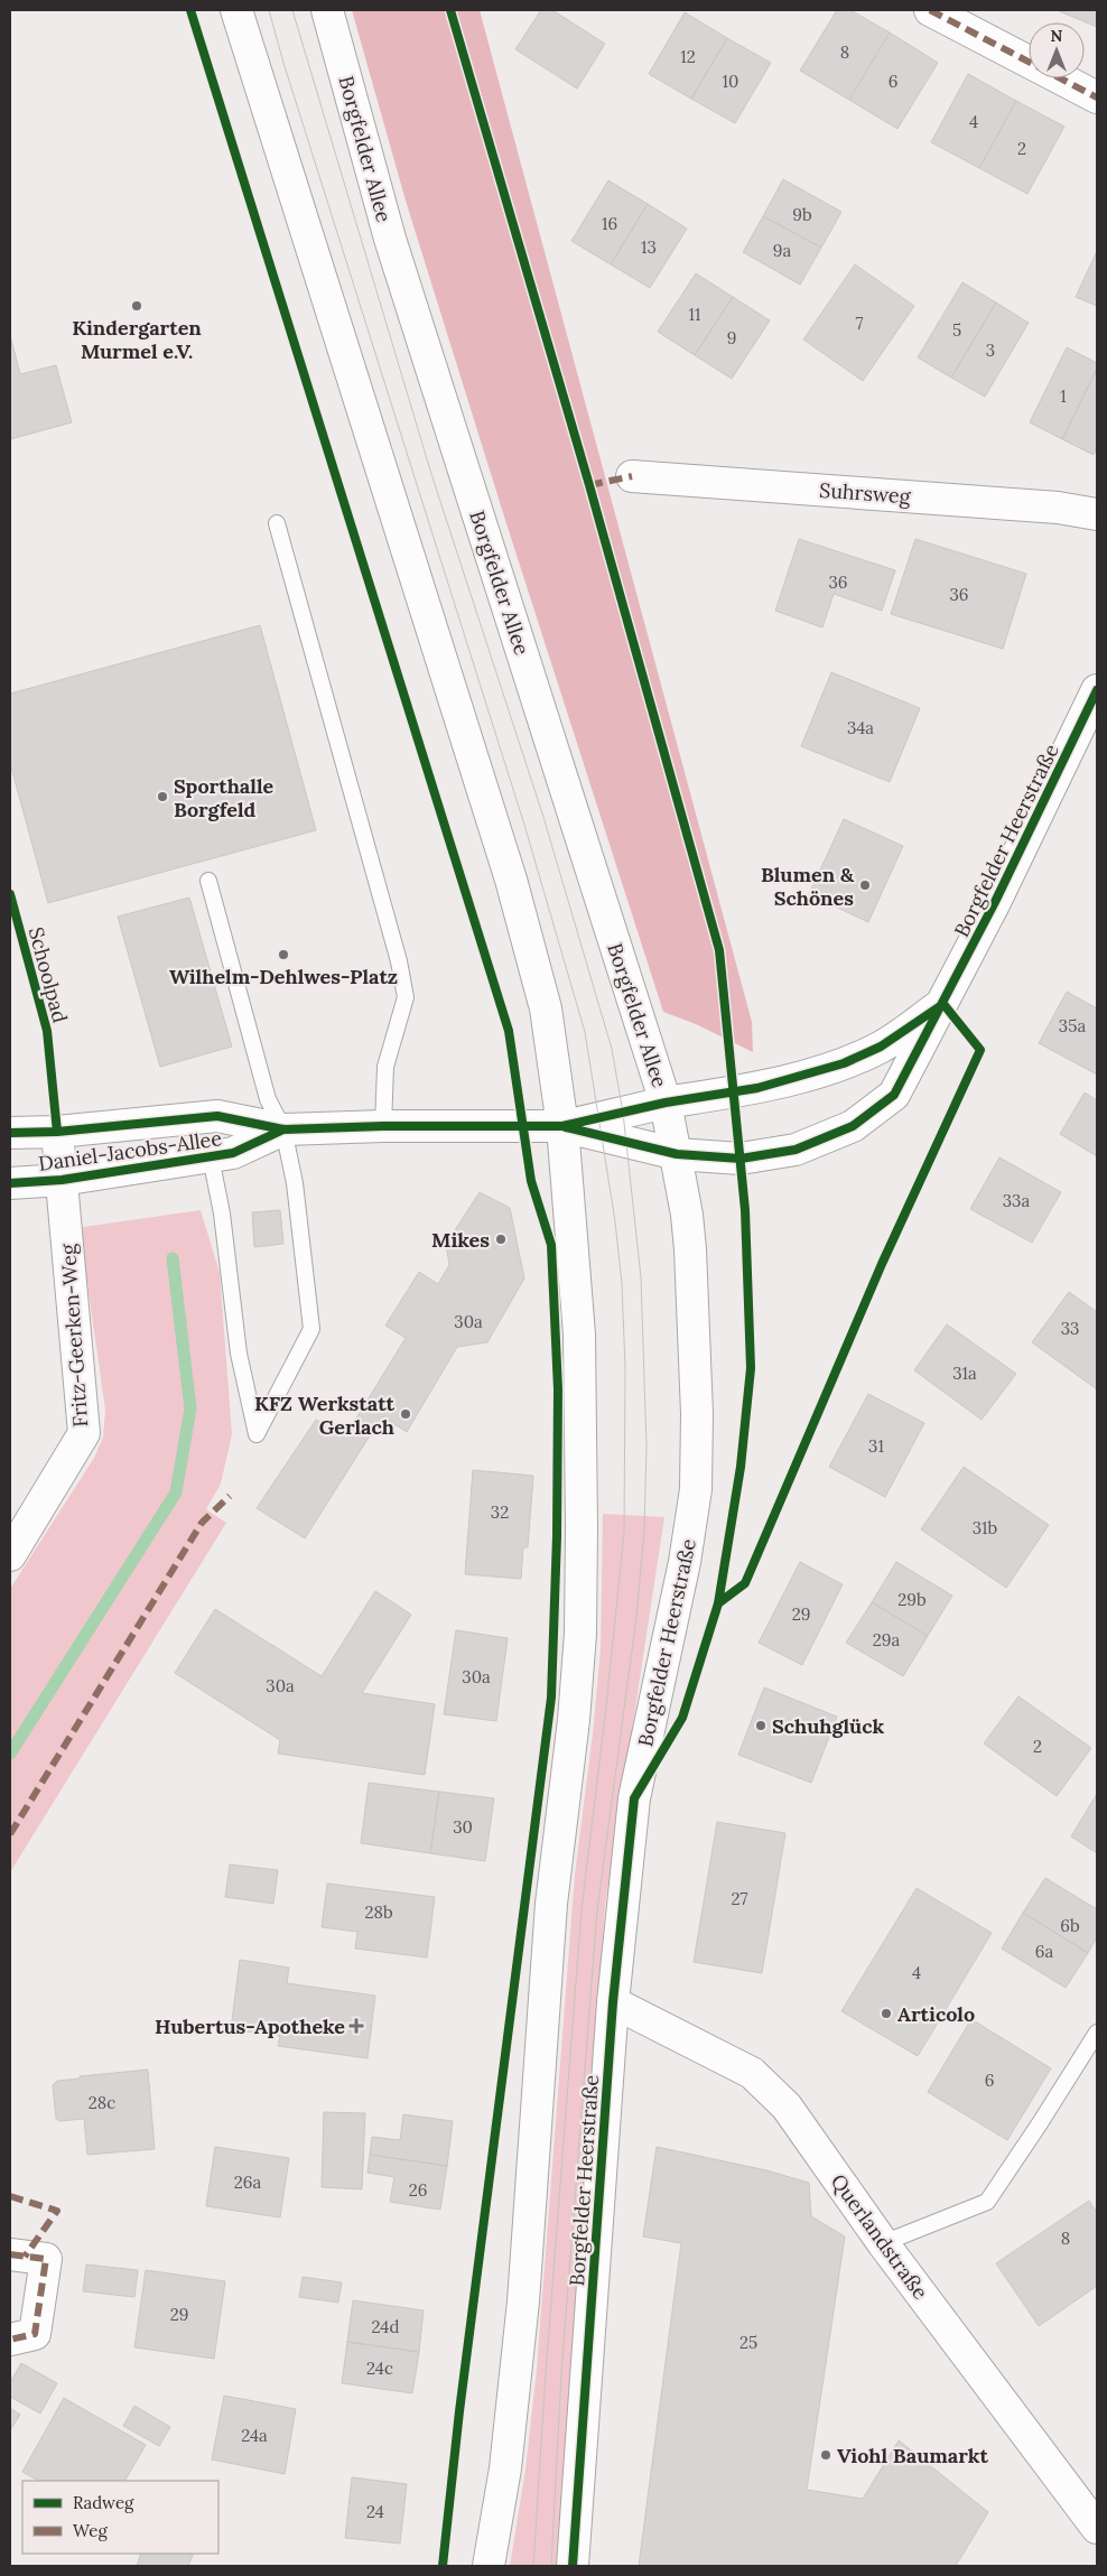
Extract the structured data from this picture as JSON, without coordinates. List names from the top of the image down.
{
  "streets": {
    "main road": [
      "Borgfelder Allee",
      "Suhrsweg",
      "Borgfelder Heerstraße",
      "Daniel-Jacobs-Allee",
      "Fritz-Geerken-Weg",
      "Querlandstraße"
    ],
    "cycle path": ["Schoolpad"]
  },
  "crossings": [
    ["Borgfelder Allee", "Borgfelder Heerstraße"],
    ["Borgfelder Heerstraße", "Daniel-Jacobs-Allee"],
    ["Borgfelder Heerstraße", "Querlandstraße"],
    ["Daniel-Jacobs-Allee", "Fritz-Geerken-Weg"]
  ],
  "places": {
    "other": [
      "Kindergarten Murmel e.V.",
      "Sporthalle Borgfeld",
      "Blumen & Schönes",
      "Wilhelm-Dehlwes-Platz",
      "Mikes",
      "KFZ Werkstatt Gerlach",
      "Schuhglück",
      "Articolo",
      "Viohl Baumarkt"
    ],
    "health": ["Hubertus-Apotheke"]
  },
  "house_numbers": [
    "8",
    "12",
    "10",
    "6",
    "4",
    "2",
    "9b",
    "16",
    "13",
    "9a",
    "11",
    "7",
    "5",
    "9",
    "3",
    "1",
    "36",
    "36",
    "34a",
    "35a",
    "33a",
    "30a",
    "33",
    "31a",
    "31",
    "32",
    "31b",
    "29b",
    "29",
    "29a",
    "30a",
    "30a",
    "2",
    "30",
    "27",
    "28b",
    "6b",
    "6a",
    "4",
    "6",
    "28c",
    "26a",
    "26",
    "8",
    "29",
    "24d",
    "25",
    "24c",
    "24a",
    "24"
  ],
  "legend": ["Radweg", "Weg"],
  "north": "top"
}
